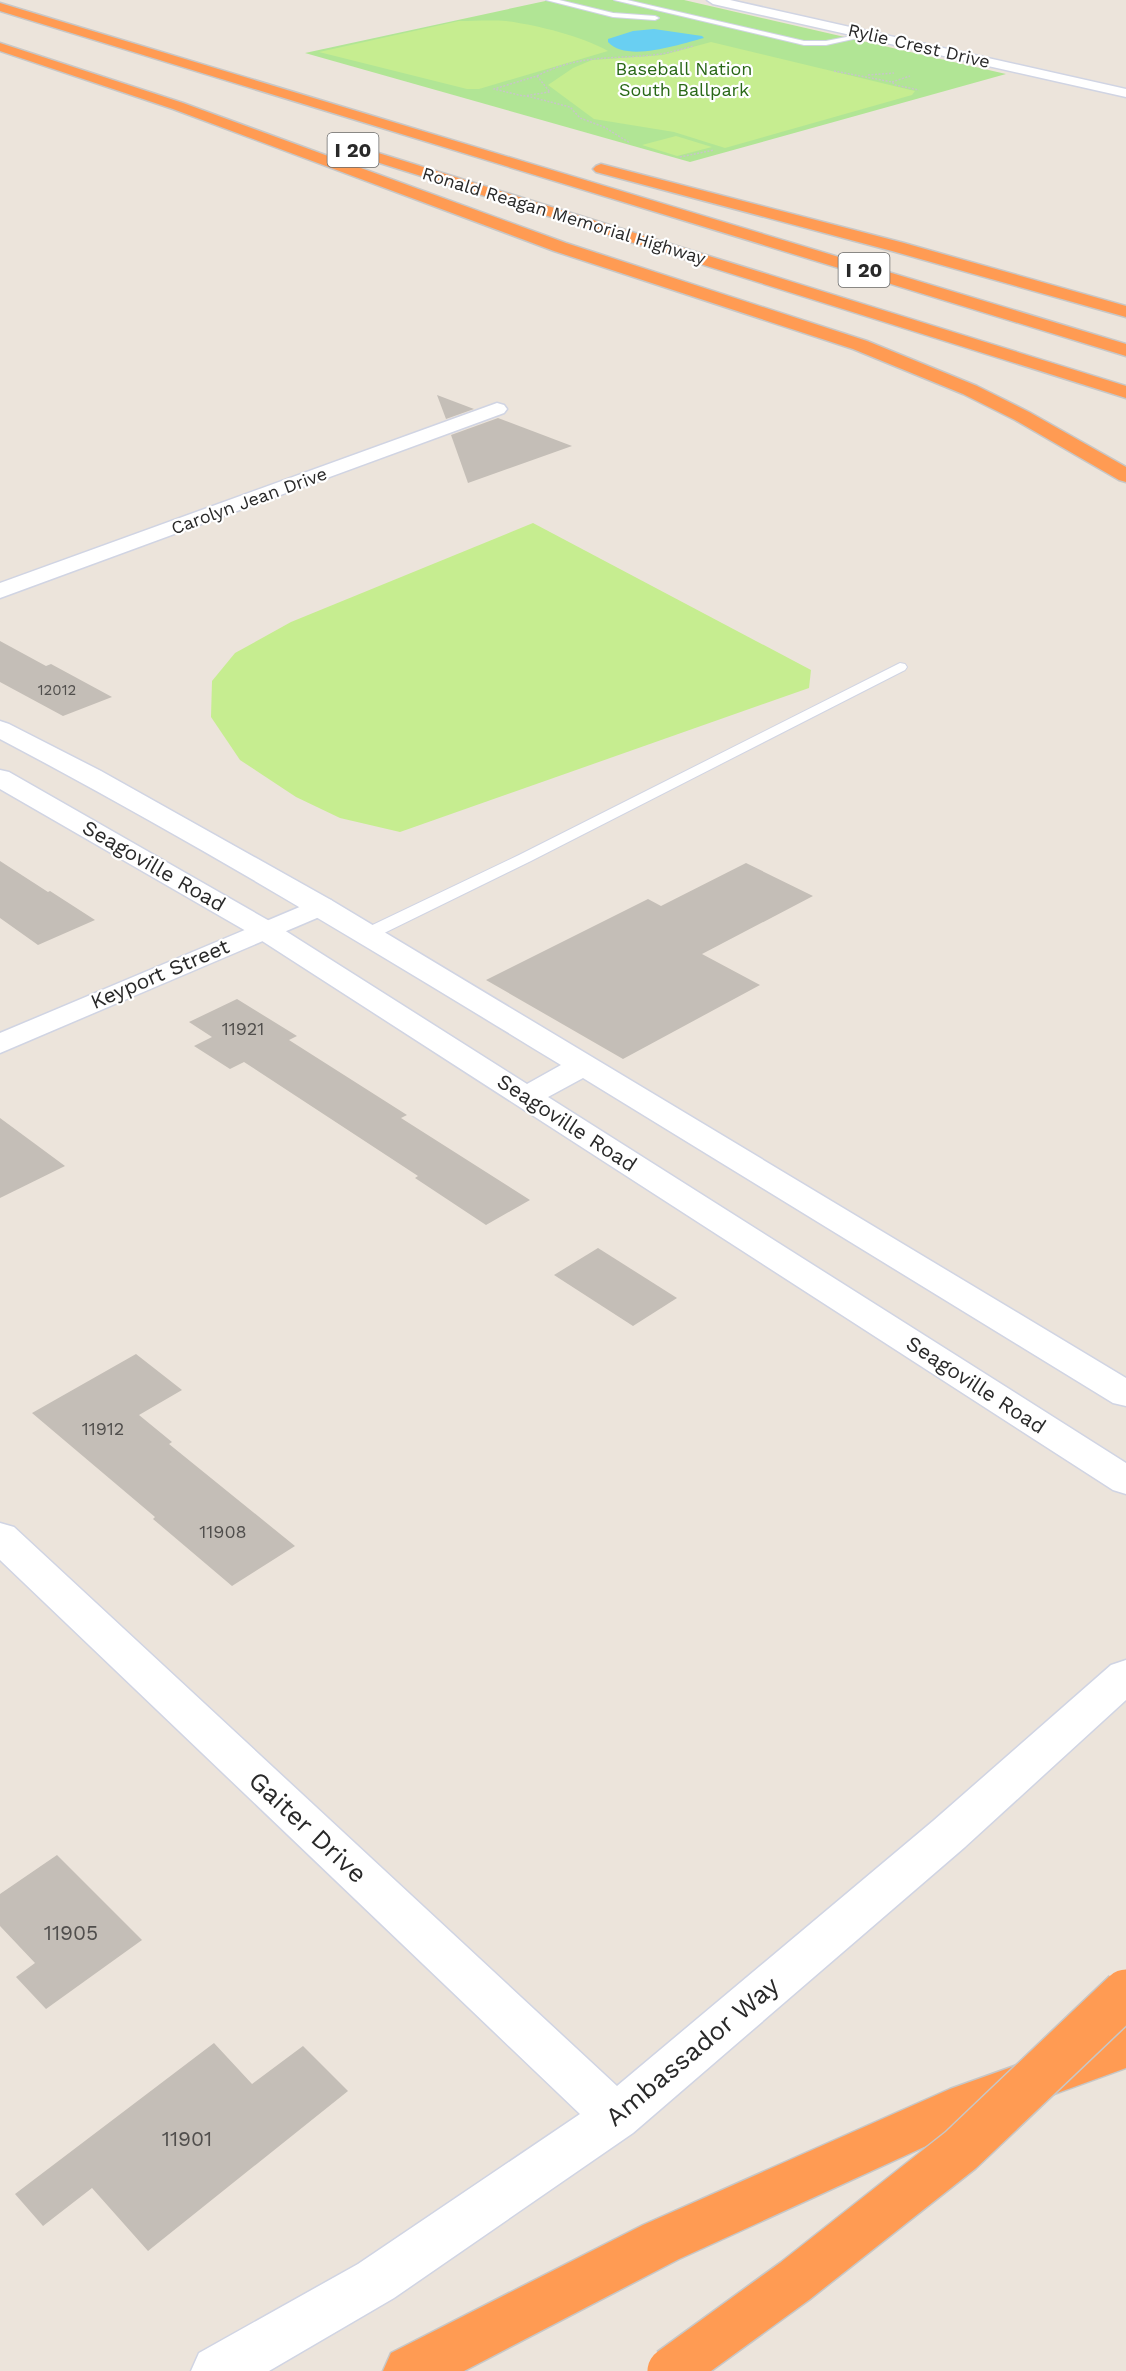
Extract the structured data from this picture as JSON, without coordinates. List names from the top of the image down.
{
  "streets": {
    "highway": ["I 20", "Ronald Reagan Memorial Highway"],
    "street": [
      "Rylie Crest Drive",
      "Carolyn Jean Drive",
      "Seagoville Road",
      "Keyport Street",
      "Gaiter Drive",
      "Ambassador Way"
    ]
  },
  "crossings": [
    ["Seagoville Road", "Keyport Street"],
    ["Gaiter Drive", "Ambassador Way"]
  ],
  "parks": ["Baseball Nation South Ballpark"],
  "house_numbers": [
    "12012",
    "11921",
    "11912",
    "11908",
    "11905",
    "11901"
  ]
}
